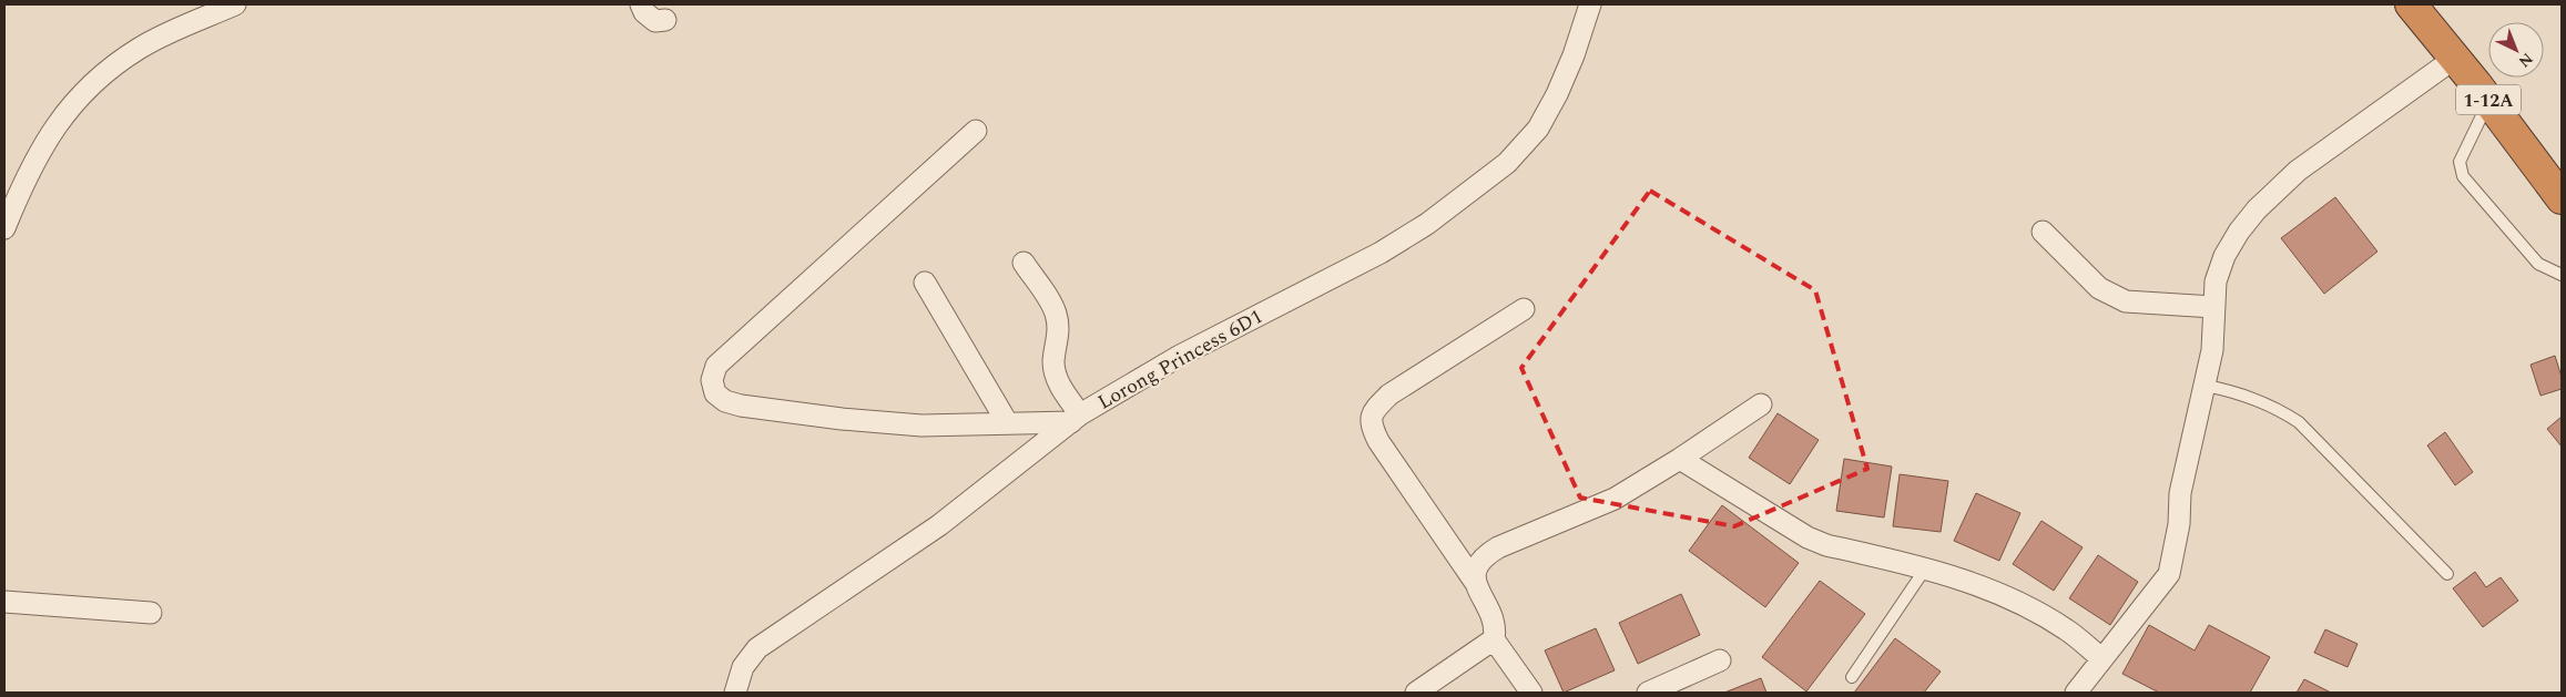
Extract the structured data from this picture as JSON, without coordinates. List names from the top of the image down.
{
  "streets": {
    "highway": ["1-12A"],
    "street": ["Lorong Princess 6D1"]
  },
  "north": "bottom right"
}
